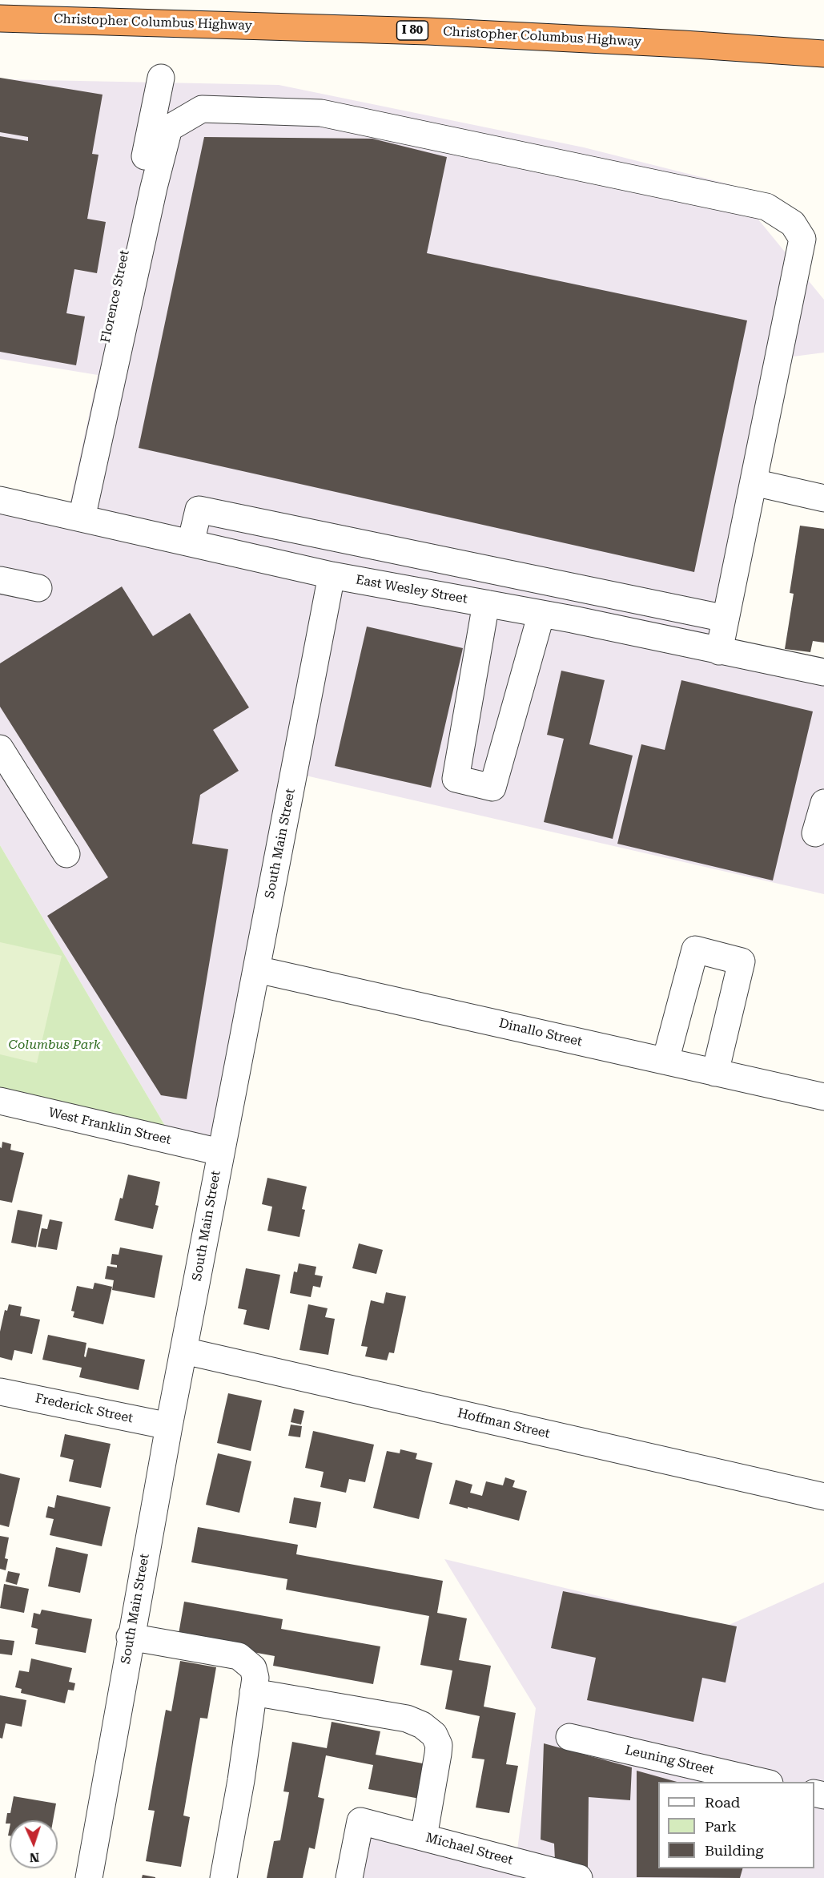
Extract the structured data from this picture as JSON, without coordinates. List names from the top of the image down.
{
  "streets": {
    "highway": ["Christopher Columbus Highway", "I 80"],
    "street": [
      "Florence Street",
      "East Wesley Street",
      "South Main Street",
      "Dinallo Street",
      "West Franklin Street",
      "Frederick Street",
      "Hoffman Street",
      "Leuning Street",
      "Michael Street"
    ]
  },
  "crossings": [
    ["Florence Street", "East Wesley Street"],
    ["East Wesley Street", "South Main Street"],
    ["South Main Street", "Dinallo Street"],
    ["South Main Street", "West Franklin Street"],
    ["South Main Street", "Frederick Street"],
    ["South Main Street", "Hoffman Street"]
  ],
  "parks": ["Columbus Park"],
  "legend": ["Road", "Park", "Building"],
  "north": "bottom"
}
